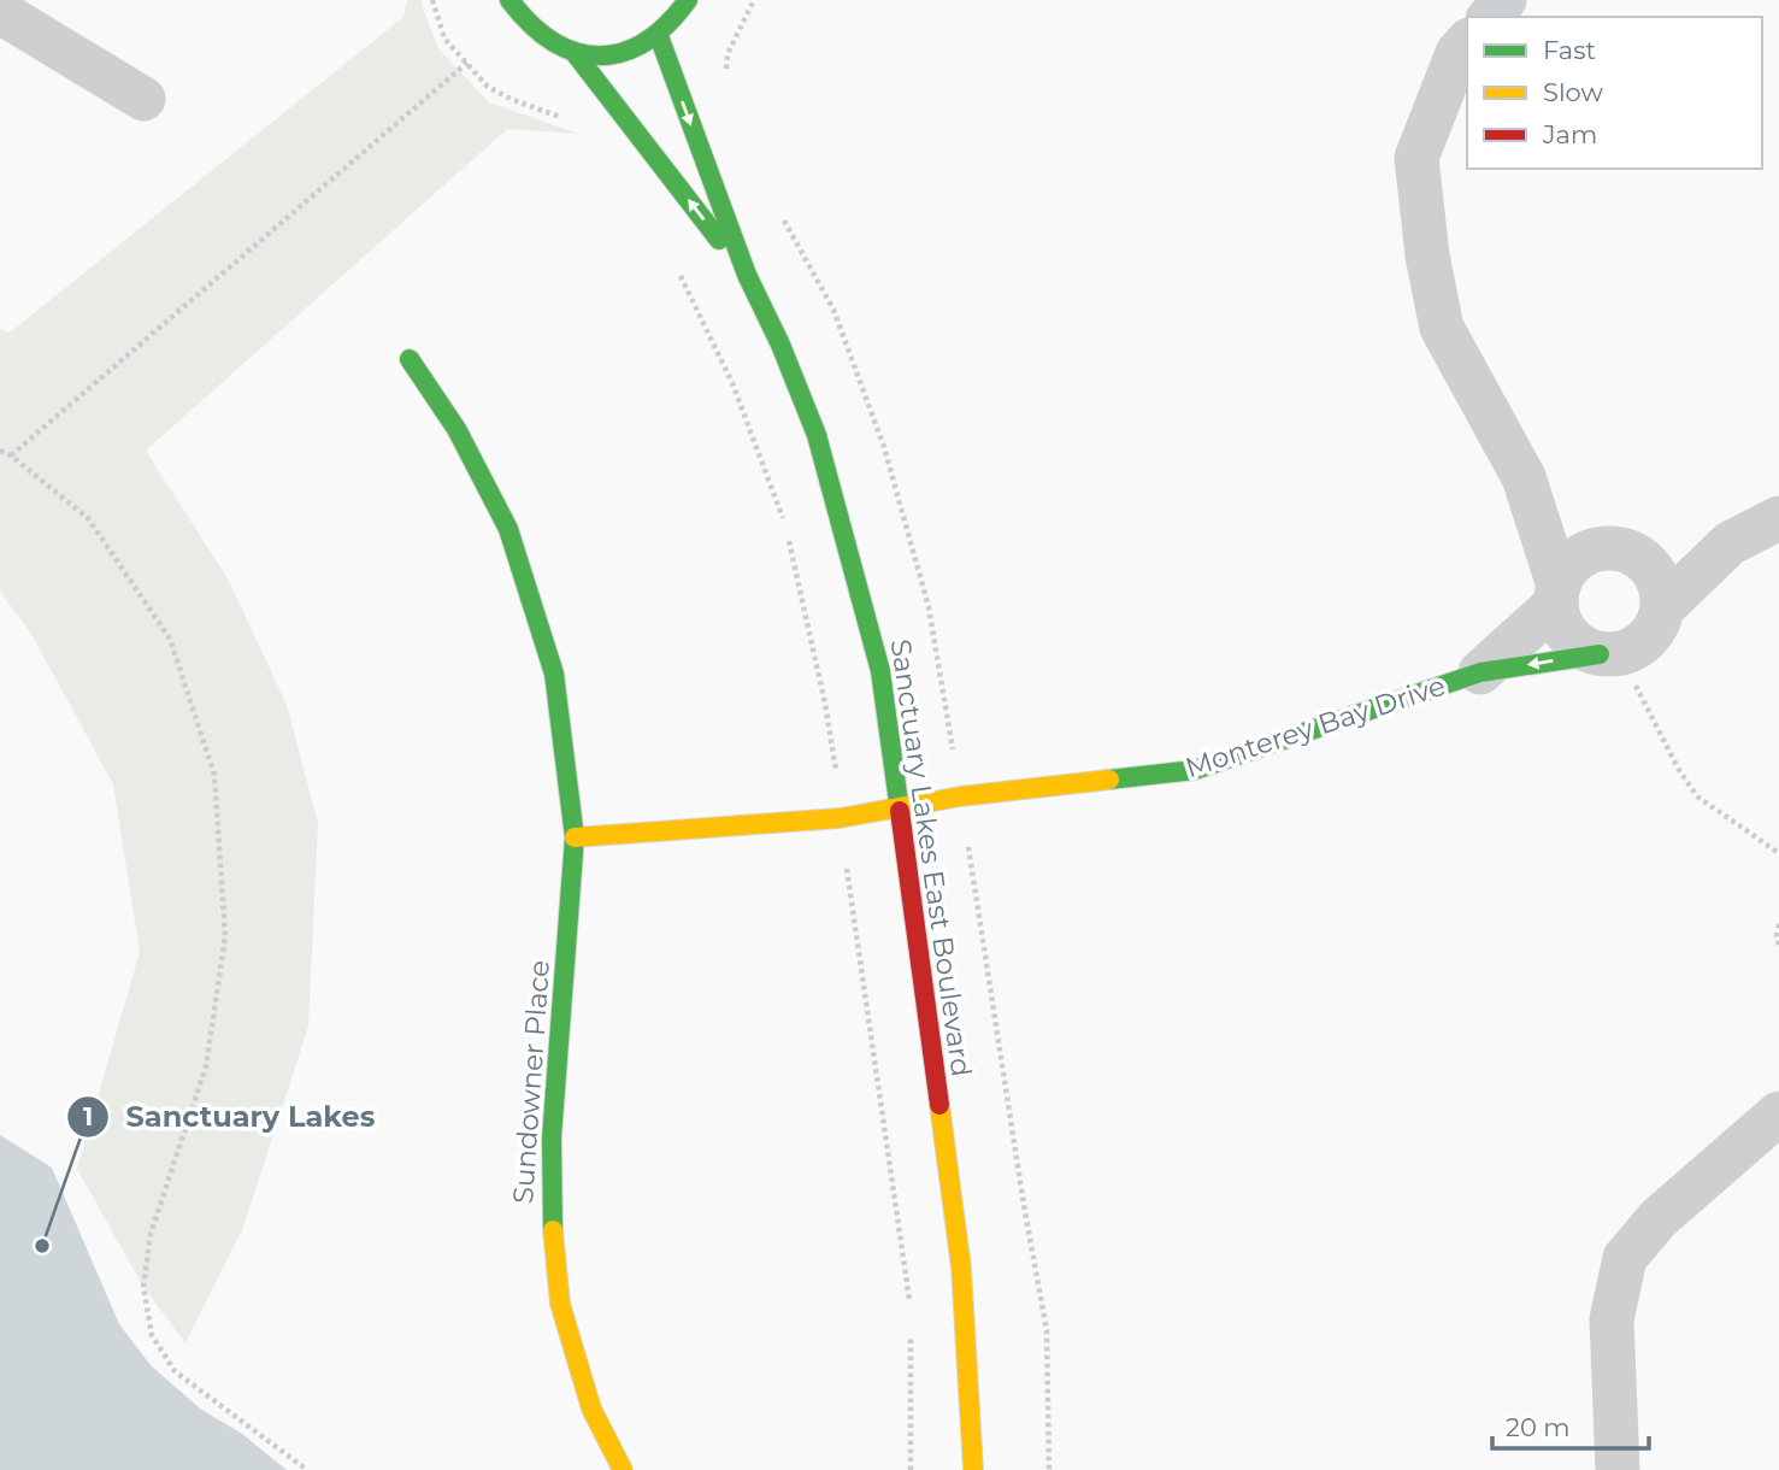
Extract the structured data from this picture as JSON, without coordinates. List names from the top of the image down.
{
  "streets": {
    "street": ["Monterey Bay Drive", "Sanctuary Lakes East Boulevard", "Sundowner Place"]
  },
  "crossings": [
    ["Monterey Bay Drive", "Sanctuary Lakes East Boulevard"]
  ],
  "places": ["Sanctuary Lakes"],
  "legend": ["Fast", "Slow", "Jam"],
  "scale_bar": "20 m"
}
